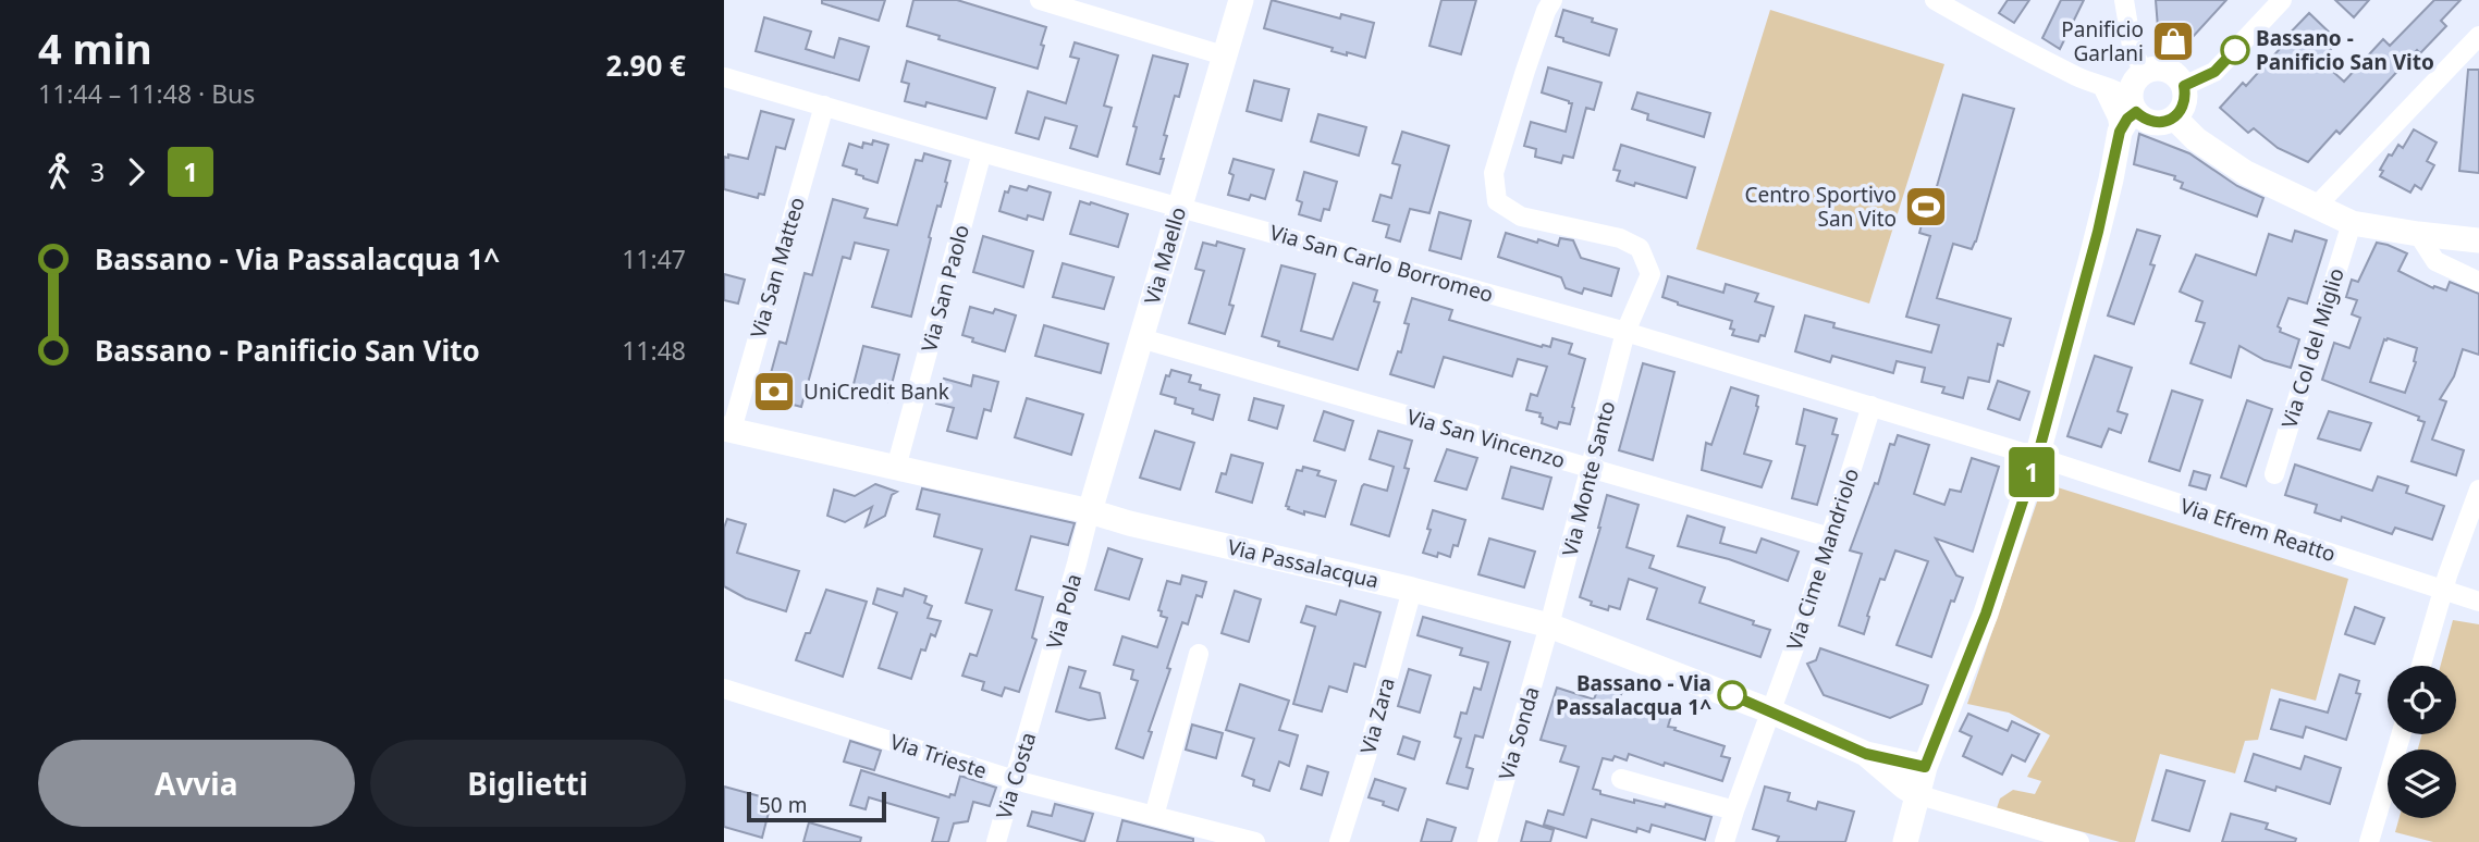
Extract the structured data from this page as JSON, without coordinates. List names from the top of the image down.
{
  "streets": {
    "street": [
      "Via Maello",
      "Via San Carlo Borromeo",
      "Via San Matteo",
      "Via San Paolo",
      "Via Col del Miglio",
      "Via San Vincenzo",
      "Via Monte Santo",
      "Via Efrem Reatto",
      "Via Cime Mandriolo",
      "Via Passalacqua",
      "Via Pola",
      "Via Zara",
      "Via Sonda",
      "Via Trieste",
      "Via Costa"
    ]
  },
  "crossings": [
    ["Via Maello", "Via San Carlo Borromeo"],
    ["Via Maello", "Via San Vincenzo"],
    ["Via Maello", "Via Passalacqua"],
    ["Via Maello", "Via Pola"],
    ["Via San Carlo Borromeo", "Via San Matteo"],
    ["Via San Carlo Borromeo", "Via San Paolo"],
    ["Via San Carlo Borromeo", "Via Monte Santo"],
    ["Via San Carlo Borromeo", "Via Efrem Reatto"],
    ["Via San Carlo Borromeo", "Via Cime Mandriolo"],
    ["Via San Matteo", "Via Passalacqua"],
    ["Via San Paolo", "Via Passalacqua"],
    ["Via San Vincenzo", "Via Monte Santo"],
    ["Via San Vincenzo", "Via Cime Mandriolo"],
    ["Via Monte Santo", "Via Passalacqua"],
    ["Via Monte Santo", "Via Sonda"],
    ["Via Cime Mandriolo", "Via Passalacqua"],
    ["Via Passalacqua", "Via Pola"],
    ["Via Passalacqua", "Via Zara"],
    ["Via Passalacqua", "Via Sonda"],
    ["Via Pola", "Via Costa"],
    ["Via Trieste", "Via Costa"]
  ],
  "places": {
    "shop": ["Panificio Garlani"],
    "other": ["Bassano - Panificio San Vito", "Bassano - Via Passalacqua 1^"],
    "sports": ["Centro Sportivo San Vito"],
    "bank": ["UniCredit Bank"]
  },
  "lines": ["bus line 1"],
  "scale_bar": "50 m",
  "page": {
    "heading": ["4 min", "11:44 – 11:48 · Bus", "2.90 €"],
    "on_map": "1",
    "legs": ["3", "1"],
    "list": [
      {
        "name": "Bassano - Via Passalacqua 1^",
        "value": "11:47"
      },
      {
        "name": "Bassano - Panificio San Vito",
        "value": "11:48"
      }
    ],
    "buttons": ["Avvia", "Biglietti"],
    "scale": "50 m"
  }
}
